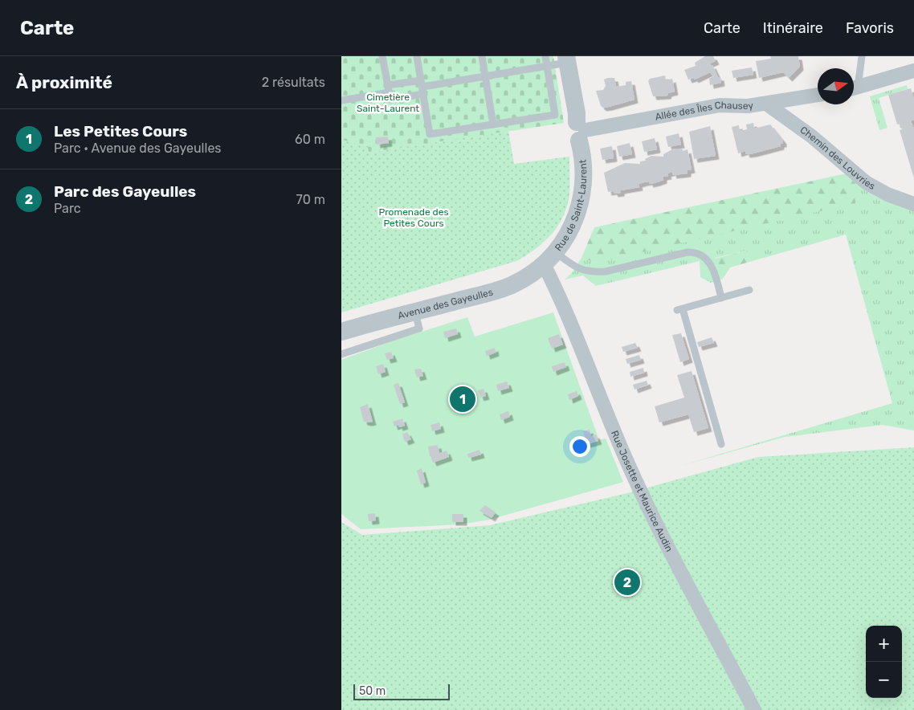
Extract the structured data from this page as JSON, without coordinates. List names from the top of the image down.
{
  "streets": {
    "street": [
      "Allée des Îles Chausey",
      "Chemin des Louvries",
      "Rue de Saint-Laurent",
      "Avenue des Gayeulles",
      "Rue Josette et Maurice Audin"
    ]
  },
  "crossings": [
    ["Allée des Îles Chausey", "Chemin des Louvries"],
    ["Allée des Îles Chausey", "Rue de Saint-Laurent"],
    ["Rue de Saint-Laurent", "Avenue des Gayeulles"],
    ["Rue de Saint-Laurent", "Rue Josette et Maurice Audin"],
    ["Avenue des Gayeulles", "Rue Josette et Maurice Audin"]
  ],
  "parks": ["Cimetière Saint-Laurent", "Promenade des Petites Cours"],
  "scale_bar": "50 m",
  "north": "right",
  "page": {
    "header": "Carte",
    "nav": ["Carte", "Itinéraire", "Favoris"],
    "heading": ["À proximité", "2 résultats"],
    "list": [
      {
        "mark": "1",
        "name": "Les Petites Cours",
        "note": "Parc · Avenue des Gayeulles",
        "value": "60 m"
      },
      {
        "mark": "2",
        "name": "Parc des Gayeulles",
        "note": "Parc",
        "value": "70 m"
      }
    ],
    "pins": ["1", "2"],
    "map_buttons": ["+", "−"],
    "scale": "50 m"
  }
}
